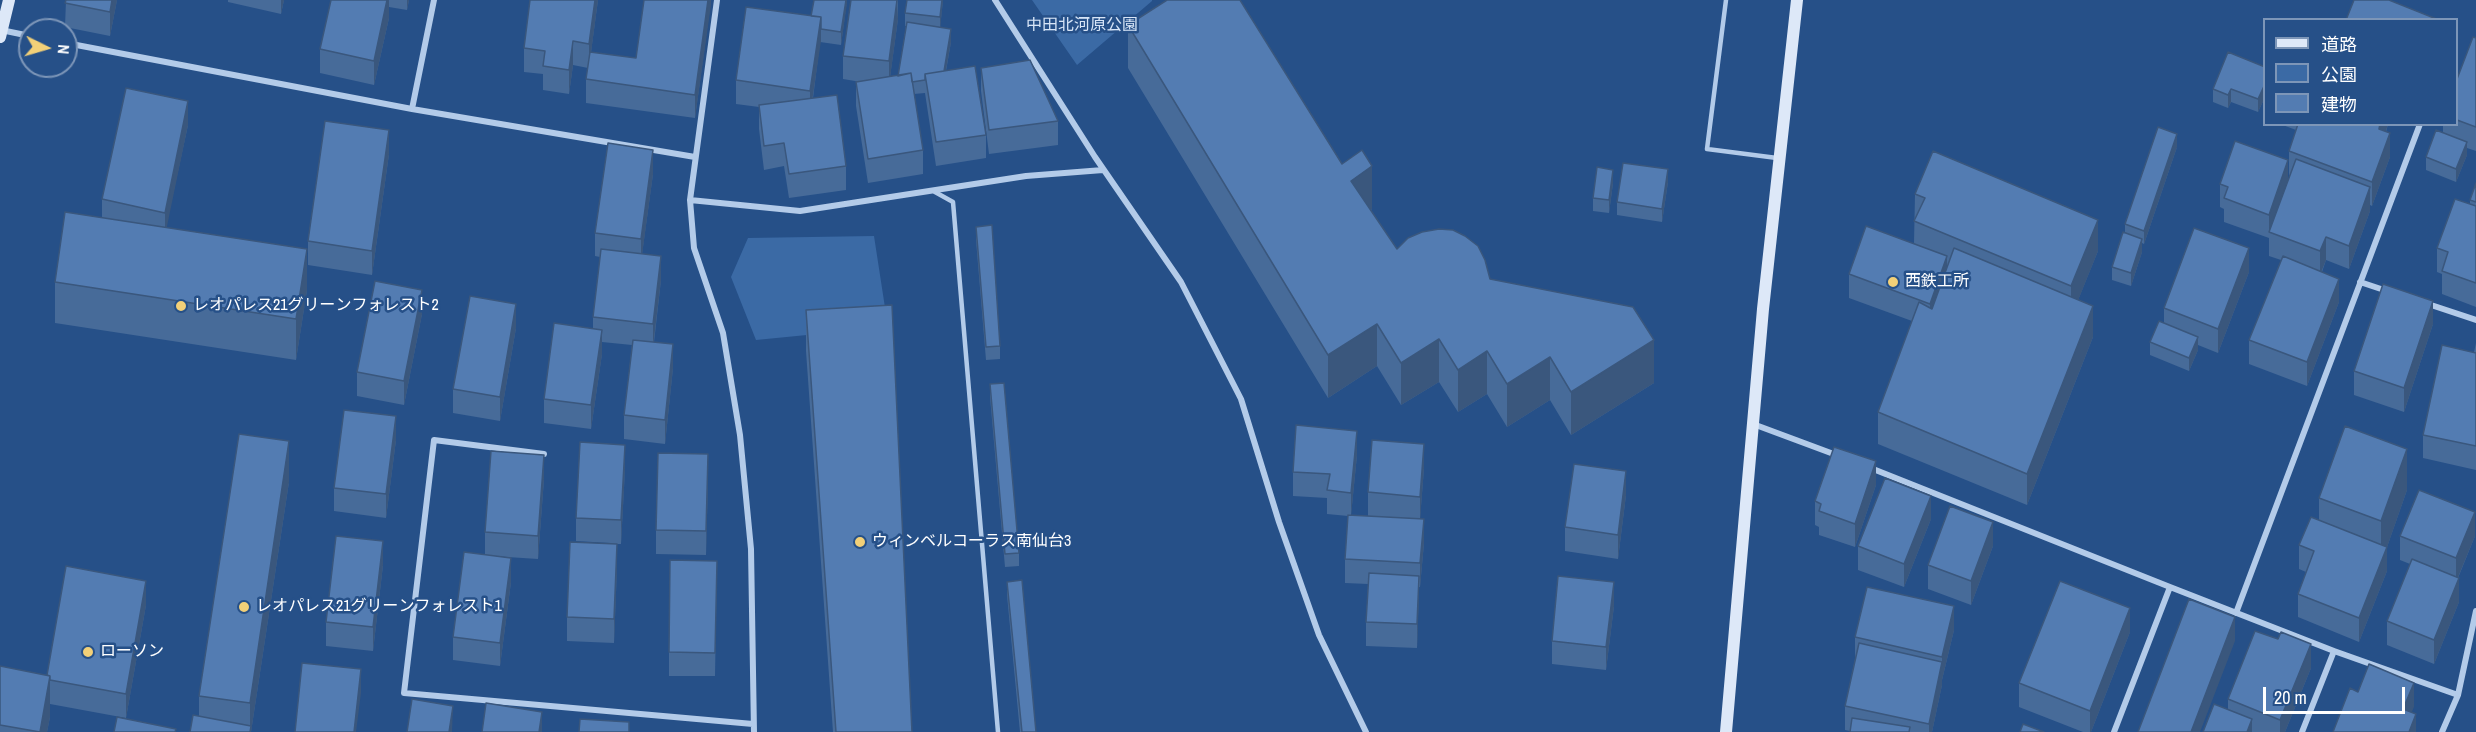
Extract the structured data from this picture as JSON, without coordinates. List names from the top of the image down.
{
  "parks": ["中田北河原公園"],
  "places": [
    "西鉄工所",
    "レオパレス21グリーンフォレスト2",
    "ウィンベルコーラス南仙台3",
    "レオパレス21グリーンフォレスト1",
    "ローソン"
  ],
  "legend": ["道路", "公園", "建物"],
  "scale_bar": "20 m",
  "north": "right"
}
